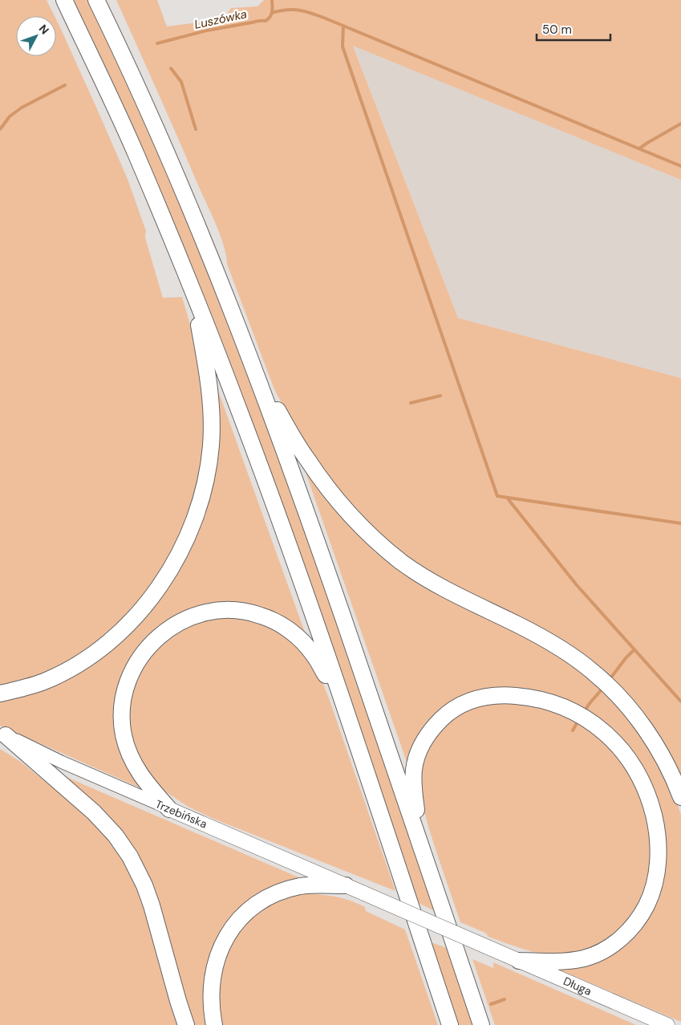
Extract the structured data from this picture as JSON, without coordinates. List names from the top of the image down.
{
  "streets": {
    "main road": ["Trzebińska", "Długa"]
  },
  "crossings": [
    ["Trzebińska", "Długa"]
  ],
  "water": ["Luszówka"],
  "scale_bar": "50 m",
  "north": "top right"
}
